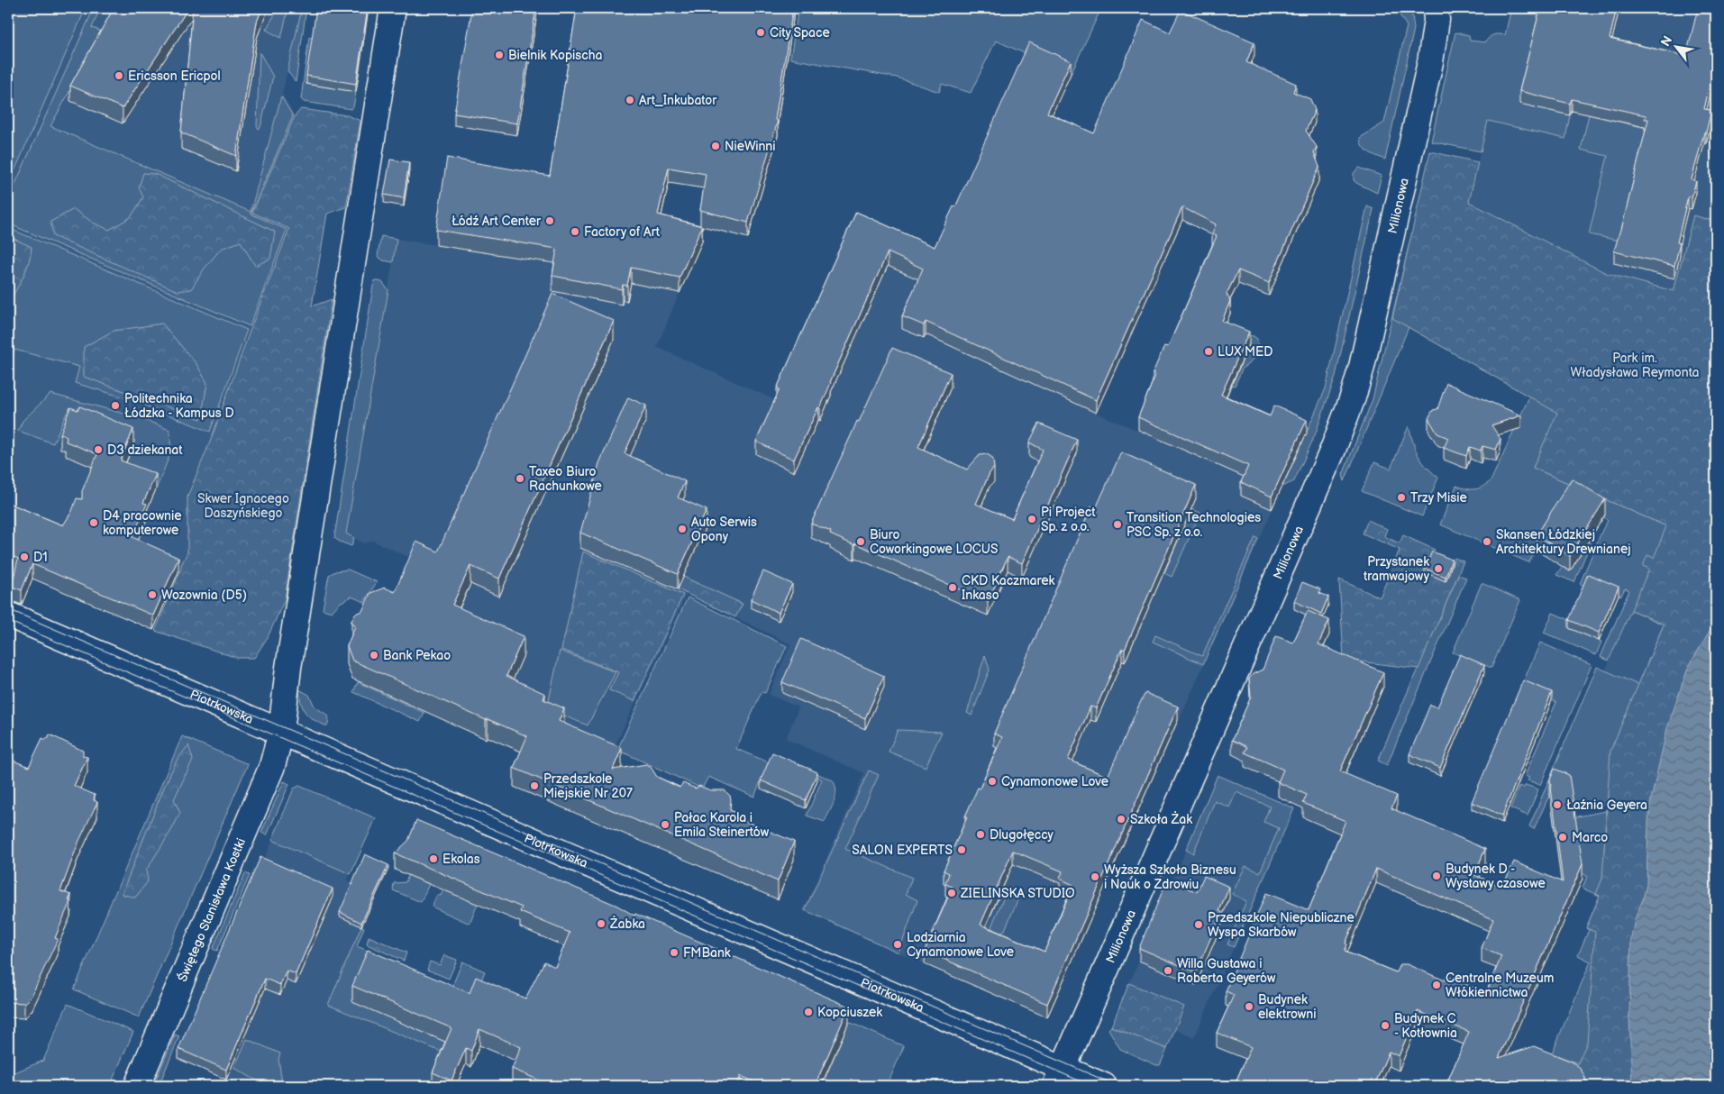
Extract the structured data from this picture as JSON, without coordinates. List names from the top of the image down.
{
  "streets": {
    "street": ["Milionowa", "Piotrkowska", "Świętego Stanisława Kostki"]
  },
  "crossings": [
    ["Milionowa", "Piotrkowska"],
    ["Piotrkowska", "Świętego Stanisława Kostki"]
  ],
  "parks": ["Park im. Władysława Reymonta", "Skwer Ignacego Daszyńskiego"],
  "places": [
    "City Space",
    "Bielnik Kopischa",
    "Ericsson Ericpol",
    "Art_Inkubator",
    "NieWinni",
    "Łódź Art Center",
    "Factory of Art",
    "LUX MED",
    "Politechnika Łódzka - Kampus D",
    "D3 dziekanat",
    "Taxeo Biuro Rachunkowe",
    "Trzy Misie",
    "Pi Project Sp. z o.o.",
    "D4 pracownie komputerowe",
    "Transition Technologies PSC Sp. z o.o.",
    "Auto Serwis Opony",
    "Biuro Coworkingowe LOCUS",
    "Skansen Łódzkiej Architektury Drewnianej",
    "D1",
    "Przystanek tramwajowy",
    "CKD Kaczmarek Inkaso",
    "Wozownia (D5)",
    "Bank Pekao",
    "Cynamonowe Love",
    "Przedszkole Miejskie Nr 207",
    "Łaźnia Geyera",
    "Szkoła Żak",
    "Pałac Karola i Emila Steinertów",
    "Dlugołęccy",
    "Marco",
    "SALON EXPERTS",
    "Ekolas",
    "Budynek D - Wystawy czasowe",
    "Wyższa Szkoła Biznesu i Nauk o Zdrowiu",
    "ZIELINSKA STUDIO",
    "Żabka",
    "Przedszkole Niepubliczne Wyspa Skarbów",
    "Lodziarnia Cynamonowe Love",
    "FMBank",
    "Willa Gustawa i Roberta Geyerów",
    "Centralne Muzeum Włókiennictwa",
    "Budynek elektrowni",
    "Kopciuszek",
    "Budynek C - Kotłownia"
  ],
  "north": "top left"
}
